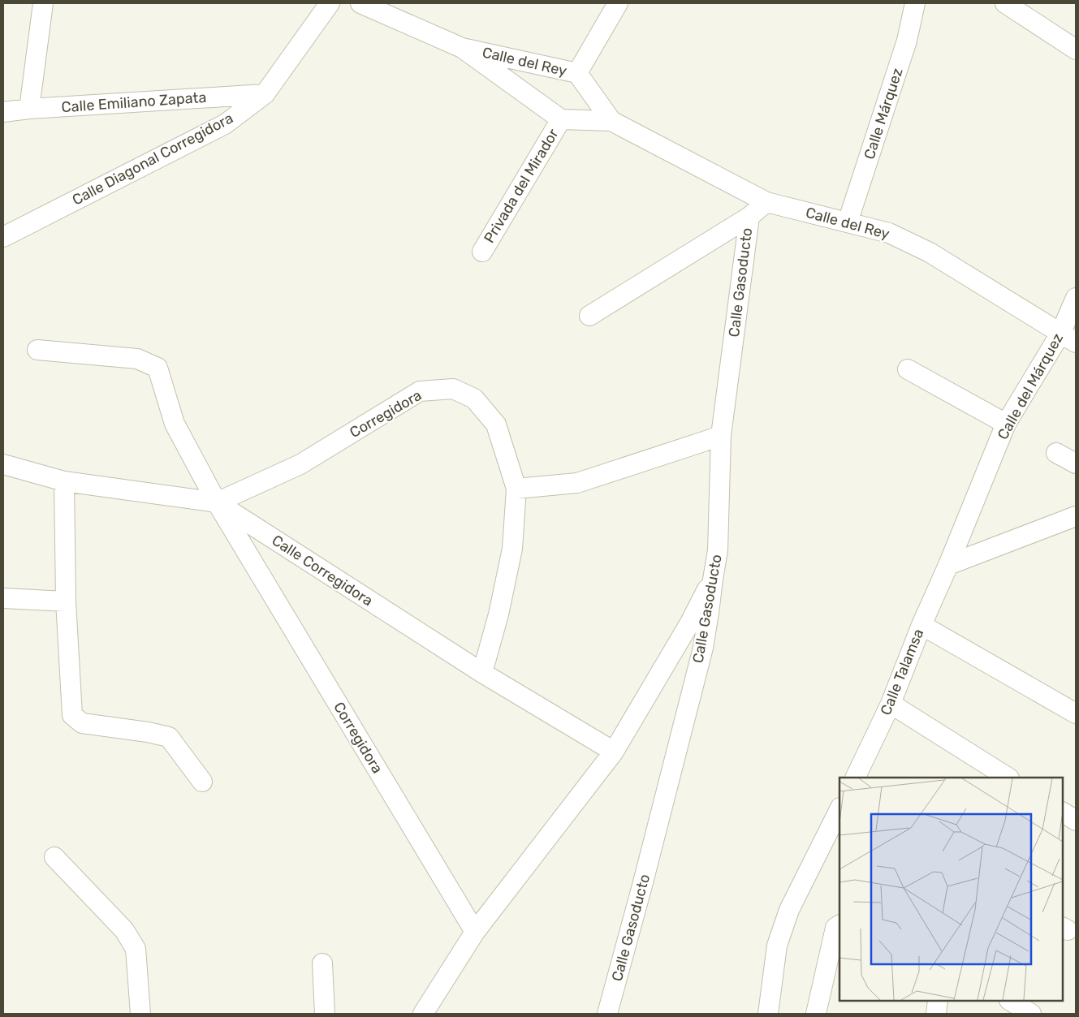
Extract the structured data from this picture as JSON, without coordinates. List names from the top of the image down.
{
  "streets": {
    "street": [
      "Calle del Rey",
      "Calle Emiliano Zapata",
      "Calle Márquez",
      "Calle Diagonal Corregidora",
      "Privada del Mirador",
      "Calle Gasoducto",
      "Calle del Márquez",
      "Corregidora",
      "Calle Corregidora",
      "Calle Talamsa"
    ]
  },
  "crossings": [
    ["Calle del Rey", "Calle Márquez"],
    ["Calle del Rey", "Privada del Mirador"],
    ["Calle del Rey", "Calle Gasoducto"],
    ["Calle del Rey", "Calle del Márquez"],
    ["Calle Emiliano Zapata", "Calle Diagonal Corregidora"],
    ["Calle del Márquez", "Calle Talamsa"],
    ["Corregidora", "Calle Corregidora"]
  ]
}
